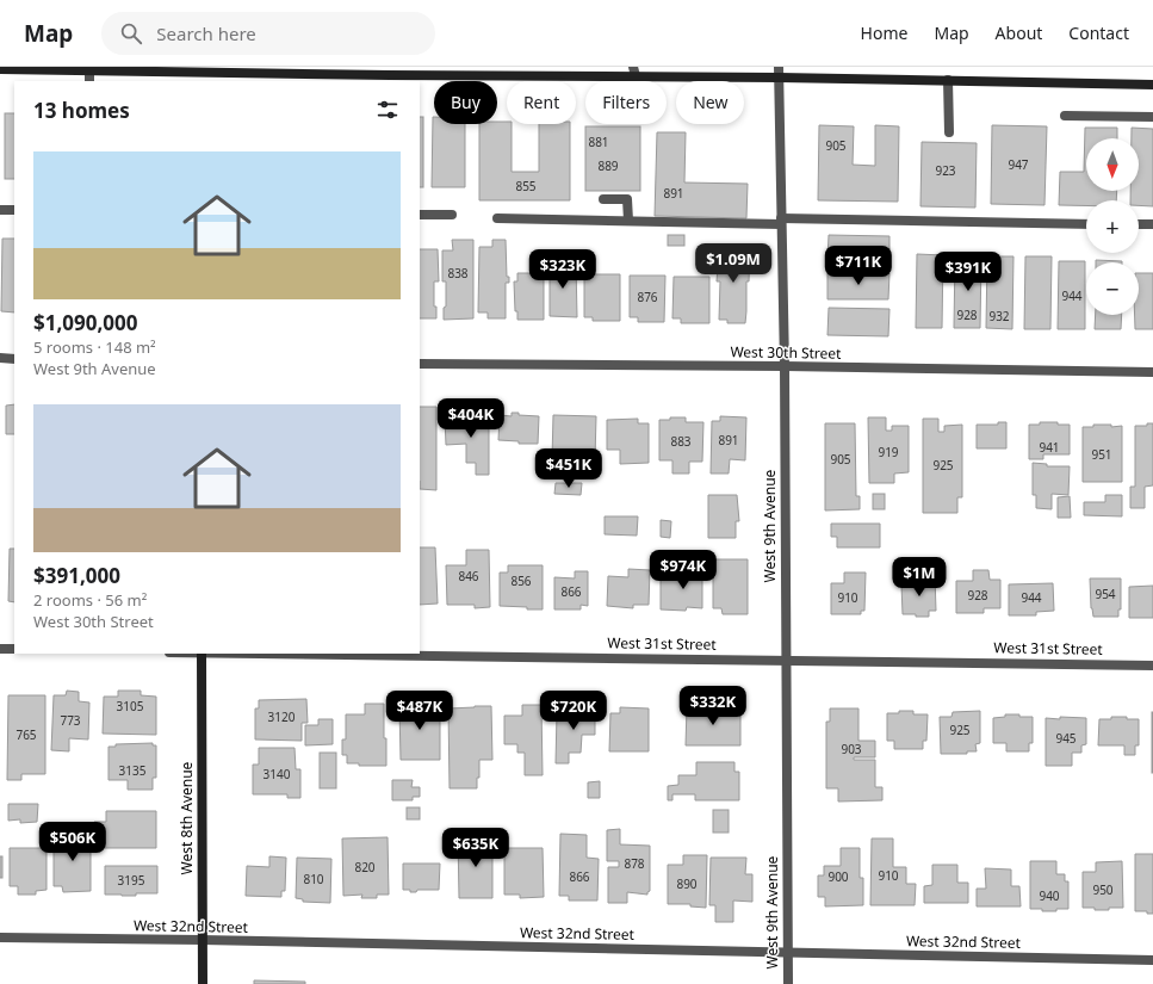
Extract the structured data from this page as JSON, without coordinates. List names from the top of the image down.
{
  "streets": {
    "street": [
      "West 30th Street",
      "West 9th Avenue",
      "West 31st Street",
      "West 8th Avenue",
      "West 32nd Street"
    ]
  },
  "crossings": [
    ["West 30th Street", "West 9th Avenue"],
    ["West 9th Avenue", "West 31st Street"],
    ["West 9th Avenue", "West 32nd Street"],
    ["West 8th Avenue", "West 32nd Street"]
  ],
  "house_numbers": [
    "881",
    "905",
    "947",
    "889",
    "923",
    "855",
    "891",
    "838",
    "944",
    "876",
    "928",
    "932",
    "891",
    "883",
    "941",
    "919",
    "951",
    "905",
    "925",
    "846",
    "856",
    "866",
    "954",
    "928",
    "910",
    "944",
    "3105",
    "3120",
    "773",
    "925",
    "765",
    "945",
    "903",
    "3135",
    "3140",
    "878",
    "820",
    "910",
    "866",
    "900",
    "810",
    "3195",
    "890",
    "950",
    "940"
  ],
  "north": "bottom",
  "page": {
    "header": "Map",
    "search": "Search here",
    "nav": [
      "Home",
      "Map",
      "About",
      "Contact"
    ],
    "chip": [
      "Buy",
      "Rent",
      "Filters",
      "New"
    ],
    "heading": "13 homes",
    "map_buttons": ["+", "−"],
    "list": [
      {
        "name": "$1,090,000",
        "note": "5 rooms · 148 m² · West 9th Avenue"
      },
      {
        "name": "$391,000",
        "note": "2 rooms · 56 m² · West 30th Street"
      }
    ],
    "price": [
      "$1.09M",
      "$711K",
      "$323K",
      "$391K",
      "$404K",
      "$451K",
      "$974K",
      "$1M",
      "$332K",
      "$487K",
      "$720K",
      "$506K",
      "$635K"
    ]
  }
}
